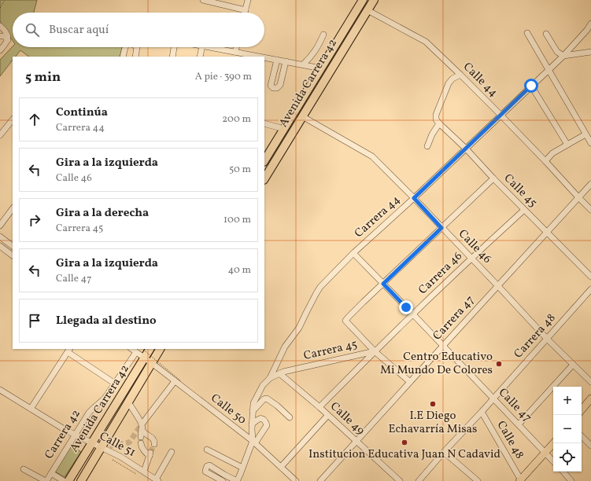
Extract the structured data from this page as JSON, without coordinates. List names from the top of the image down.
{
  "streets": {
    "highway": ["Avenida Carrera 42"],
    "street": [
      "Calle 44",
      "Calle 45",
      "Carrera 44",
      "Calle 46",
      "Carrera 46",
      "Carrera 47",
      "Carrera 48",
      "Carrera 45",
      "Calle 47",
      "Calle 50",
      "Calle 49",
      "Carrera 42",
      "Calle 48",
      "Calle 51"
    ]
  },
  "crossings": [
    ["Calle 44", "Avenida Carrera 42"],
    ["Calle 44", "Carrera 44"],
    ["Calle 44", "Carrera 47"],
    ["Avenida Carrera 42", "Calle 46"],
    ["Avenida Carrera 42", "Calle 50"],
    ["Avenida Carrera 42", "Calle 51"],
    ["Calle 45", "Carrera 44"],
    ["Calle 45", "Carrera 46"],
    ["Calle 45", "Carrera 47"],
    ["Carrera 44", "Calle 46"],
    ["Carrera 44", "Carrera 45"],
    ["Carrera 44", "Calle 47"],
    ["Calle 46", "Carrera 46"],
    ["Calle 46", "Carrera 47"],
    ["Calle 46", "Carrera 48"],
    ["Carrera 46", "Carrera 45"],
    ["Carrera 46", "Calle 47"],
    ["Carrera 46", "Calle 49"],
    ["Carrera 47", "Calle 47"],
    ["Carrera 47", "Calle 49"],
    ["Carrera 48", "Calle 47"],
    ["Carrera 48", "Calle 48"],
    ["Carrera 45", "Calle 49"],
    ["Calle 50", "Carrera 42"],
    ["Carrera 42", "Calle 51"]
  ],
  "places": ["Centro Educativo Mi Mundo De Colores", "I.E Diego Echavarría Misas", "Institucion Educativa Juan N Cadavid"],
  "page": {
    "search": "Buscar aquí",
    "heading": ["5 min", "A pie · 390 m"],
    "list": [
      ["Continúa", "Carrera 44", "200 m"],
      ["Gira a la izquierda", "Calle 46", "50 m"],
      ["Gira a la derecha", "Carrera 45", "100 m"],
      ["Gira a la izquierda", "Calle 47", "40 m"],
      "Llegada al destino"
    ],
    "map_buttons": ["+", "−"]
  }
}
